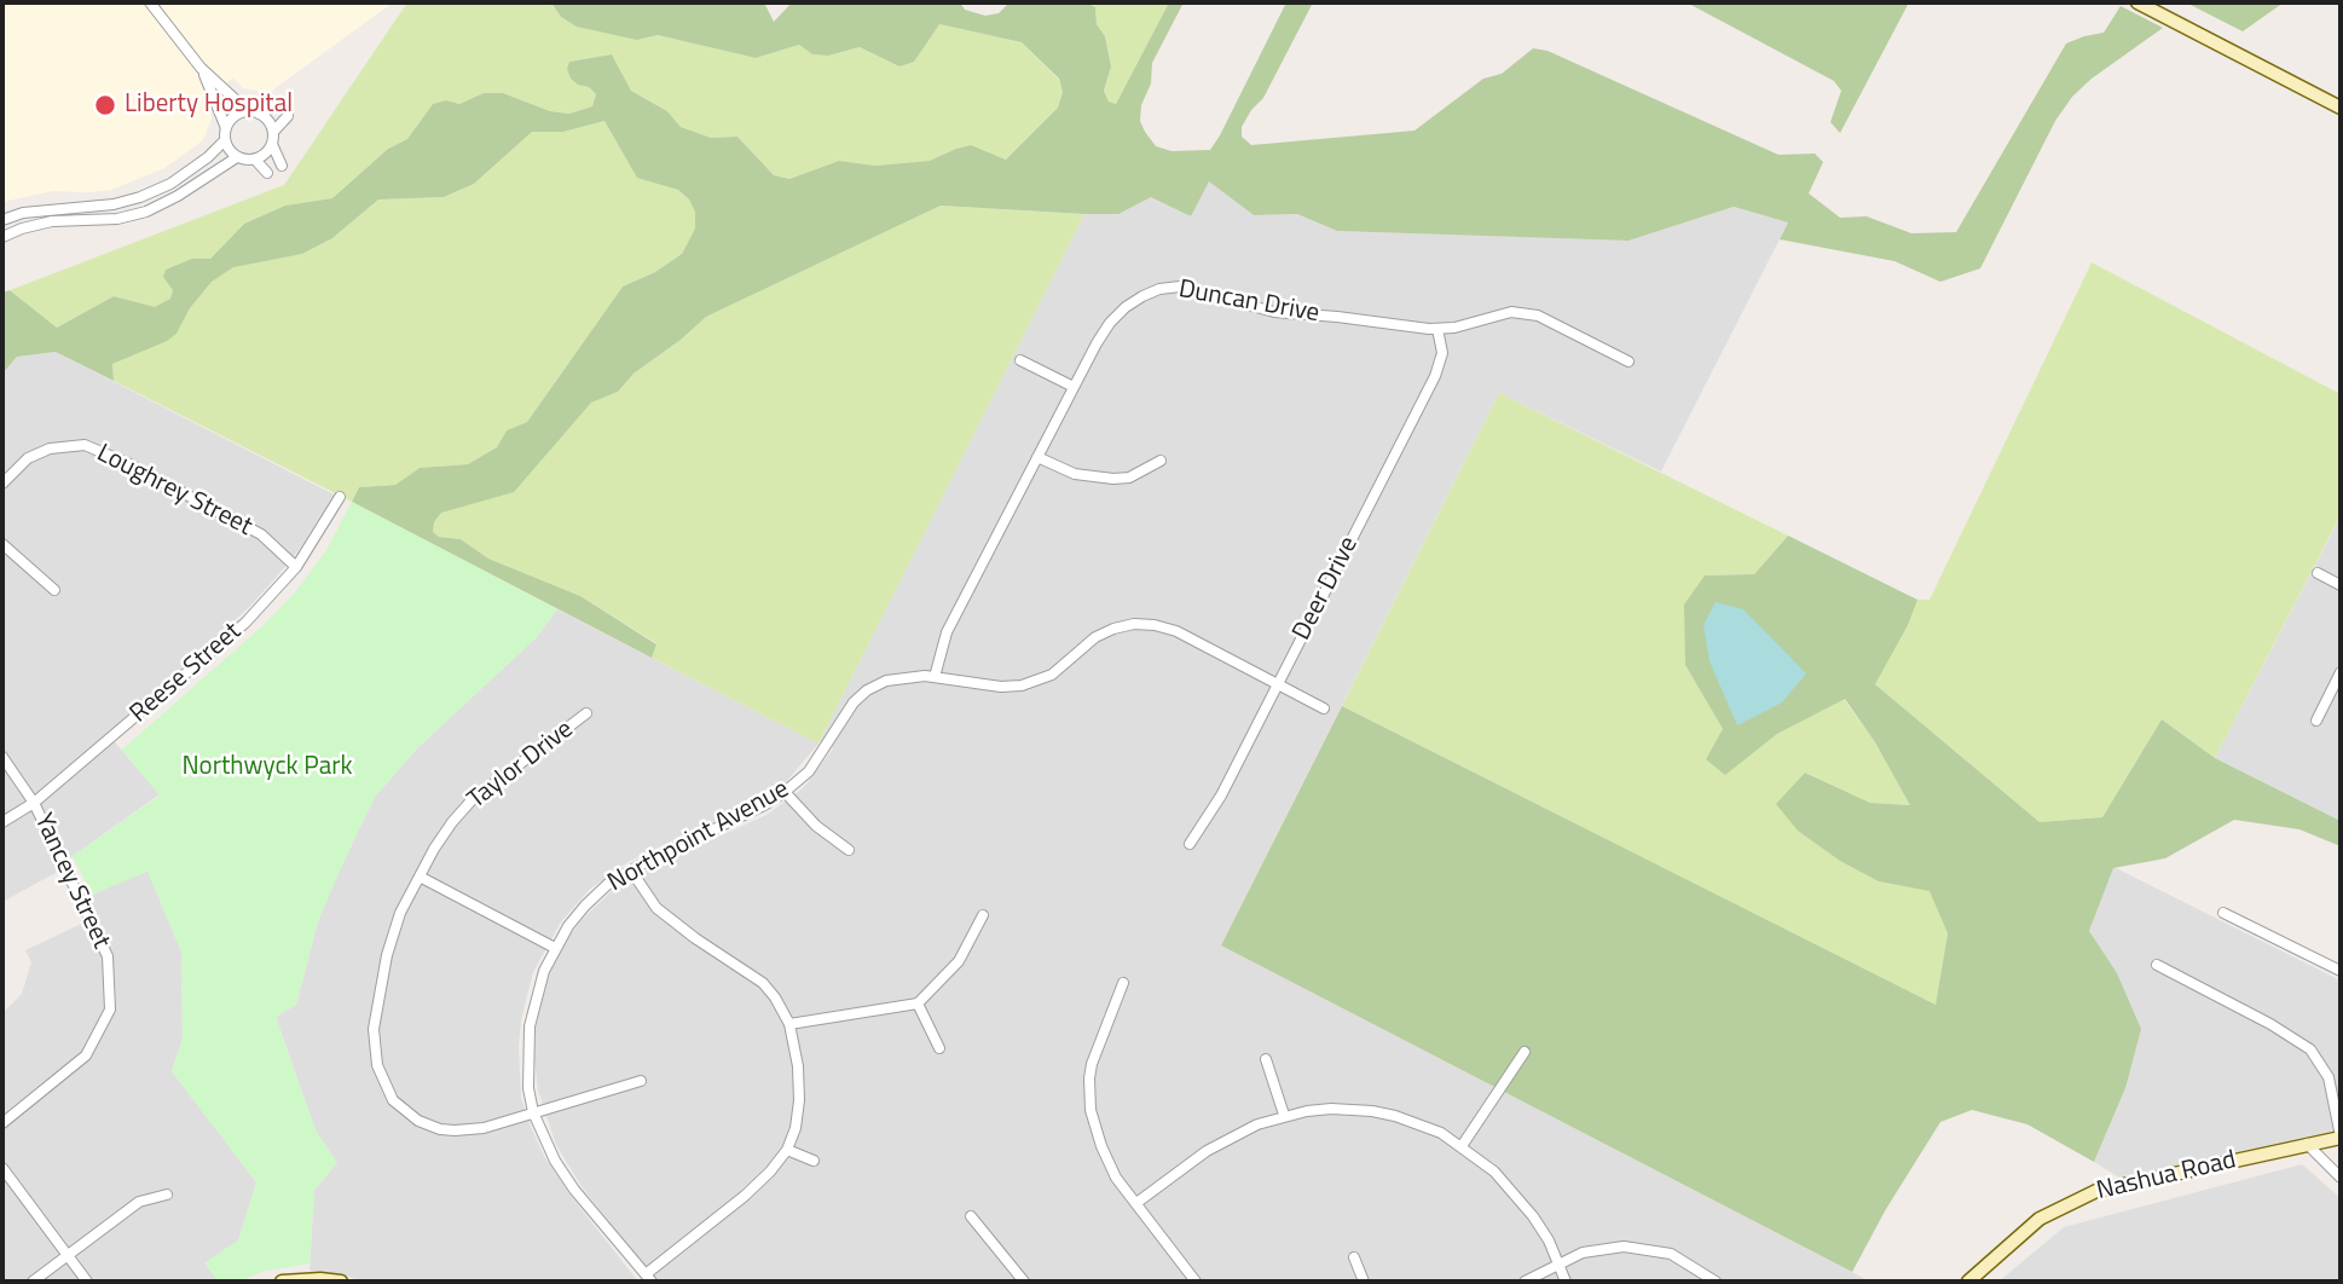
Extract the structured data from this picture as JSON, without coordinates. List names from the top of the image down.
{
  "streets": {
    "street": [
      "Duncan Drive",
      "Loughrey Street",
      "Deer Drive",
      "Reese Street",
      "Taylor Drive",
      "Northpoint Avenue",
      "Yancey Street",
      "Nashua Road"
    ]
  },
  "crossings": [
    ["Duncan Drive", "Deer Drive"],
    ["Duncan Drive", "Northpoint Avenue"],
    ["Loughrey Street", "Reese Street"],
    ["Deer Drive", "Northpoint Avenue"],
    ["Reese Street", "Yancey Street"],
    ["Taylor Drive", "Northpoint Avenue"]
  ],
  "parks": ["Northwyck Park"],
  "places": ["Liberty Hospital"]
}
